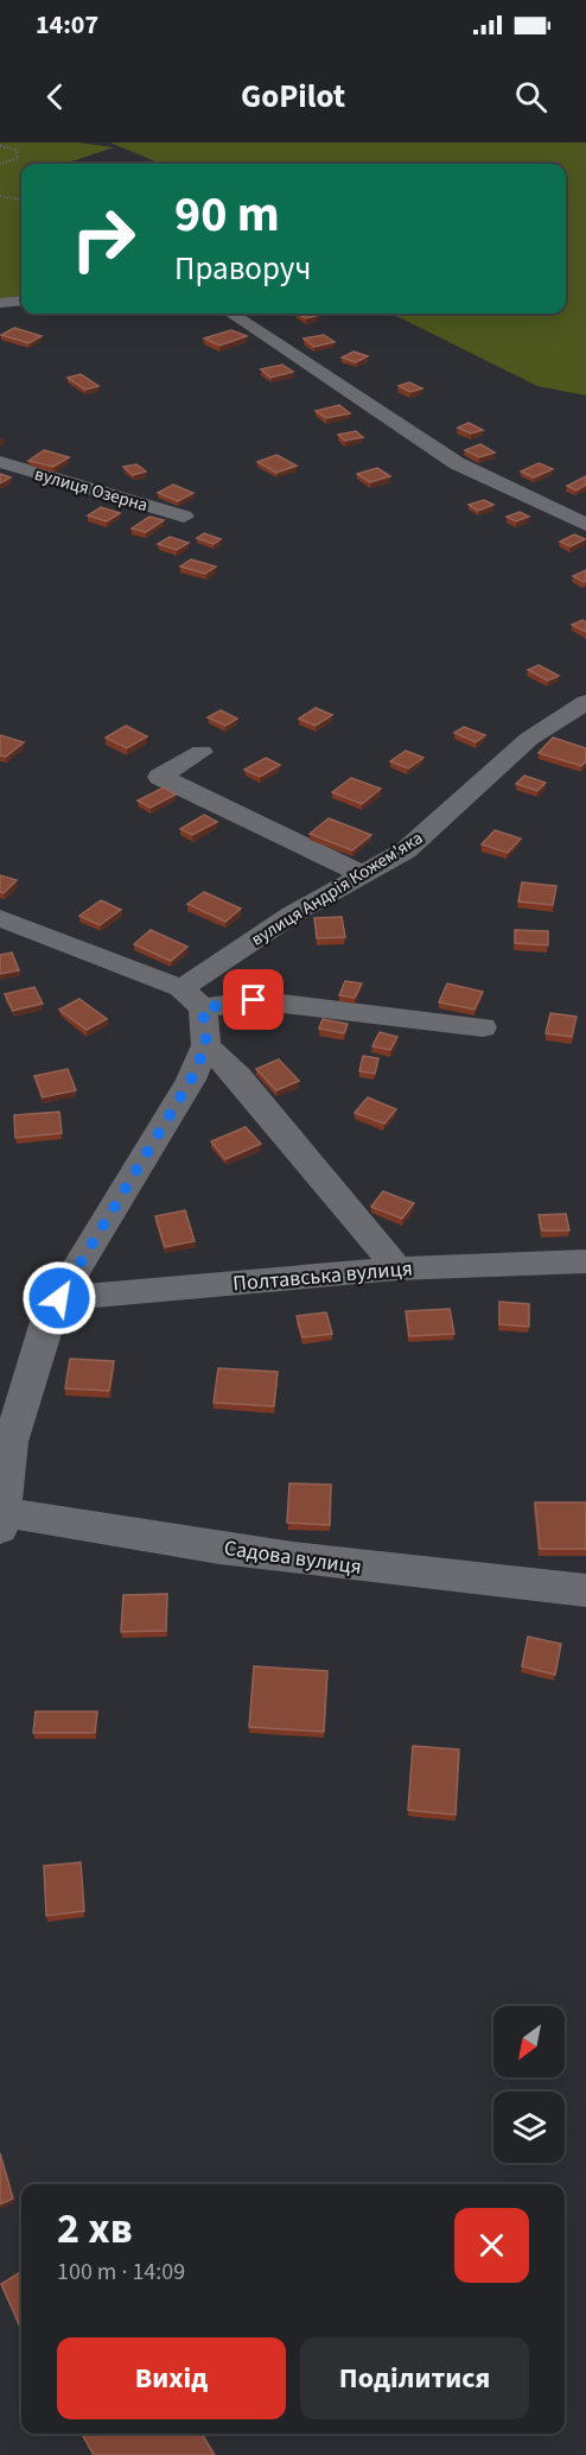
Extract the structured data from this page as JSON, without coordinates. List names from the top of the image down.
{
  "streets": {
    "street": [
      "вулиця Озерна",
      "вулиця Андрія Кожем'яка",
      "Полтавська вулиця",
      "Садова вулиця"
    ]
  },
  "north": "bottom left",
  "page": {
    "status": "14:07",
    "header": "GoPilot",
    "turn": ["90 m", "Праворуч"],
    "heading": ["2 хв", "100 m · 14:09"],
    "buttons": ["Вихід", "Поділитися"]
  }
}
